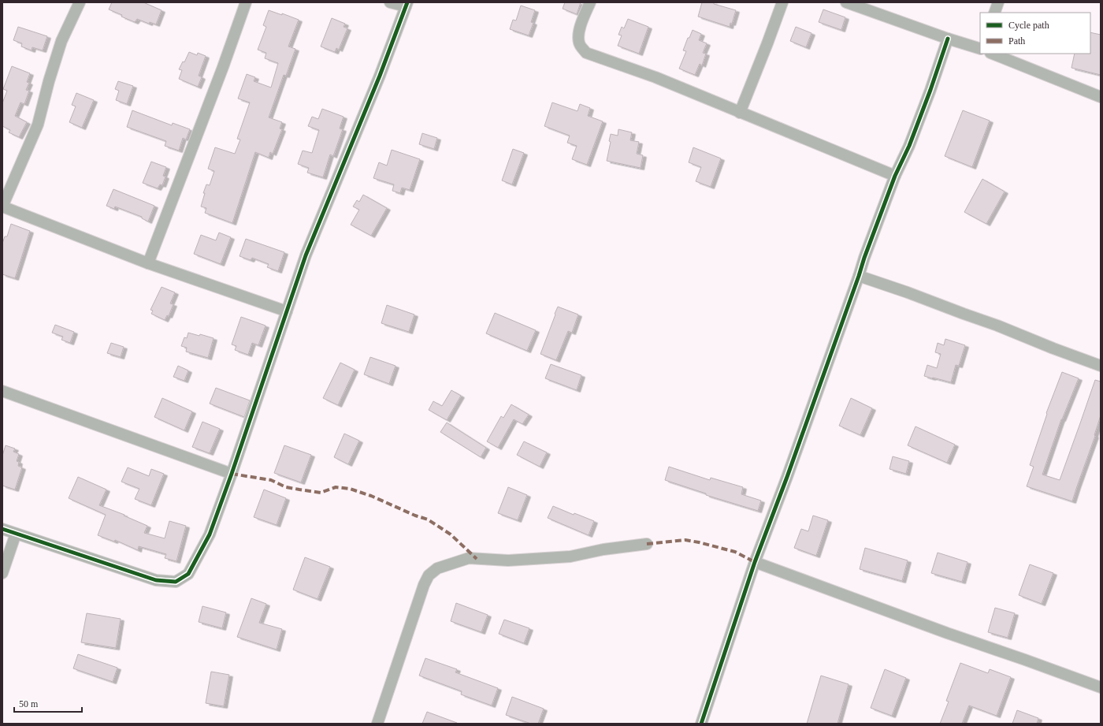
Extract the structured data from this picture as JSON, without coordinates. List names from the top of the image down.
{
  "legend": ["Cycle path", "Path"],
  "scale_bar": "50 m"
}
